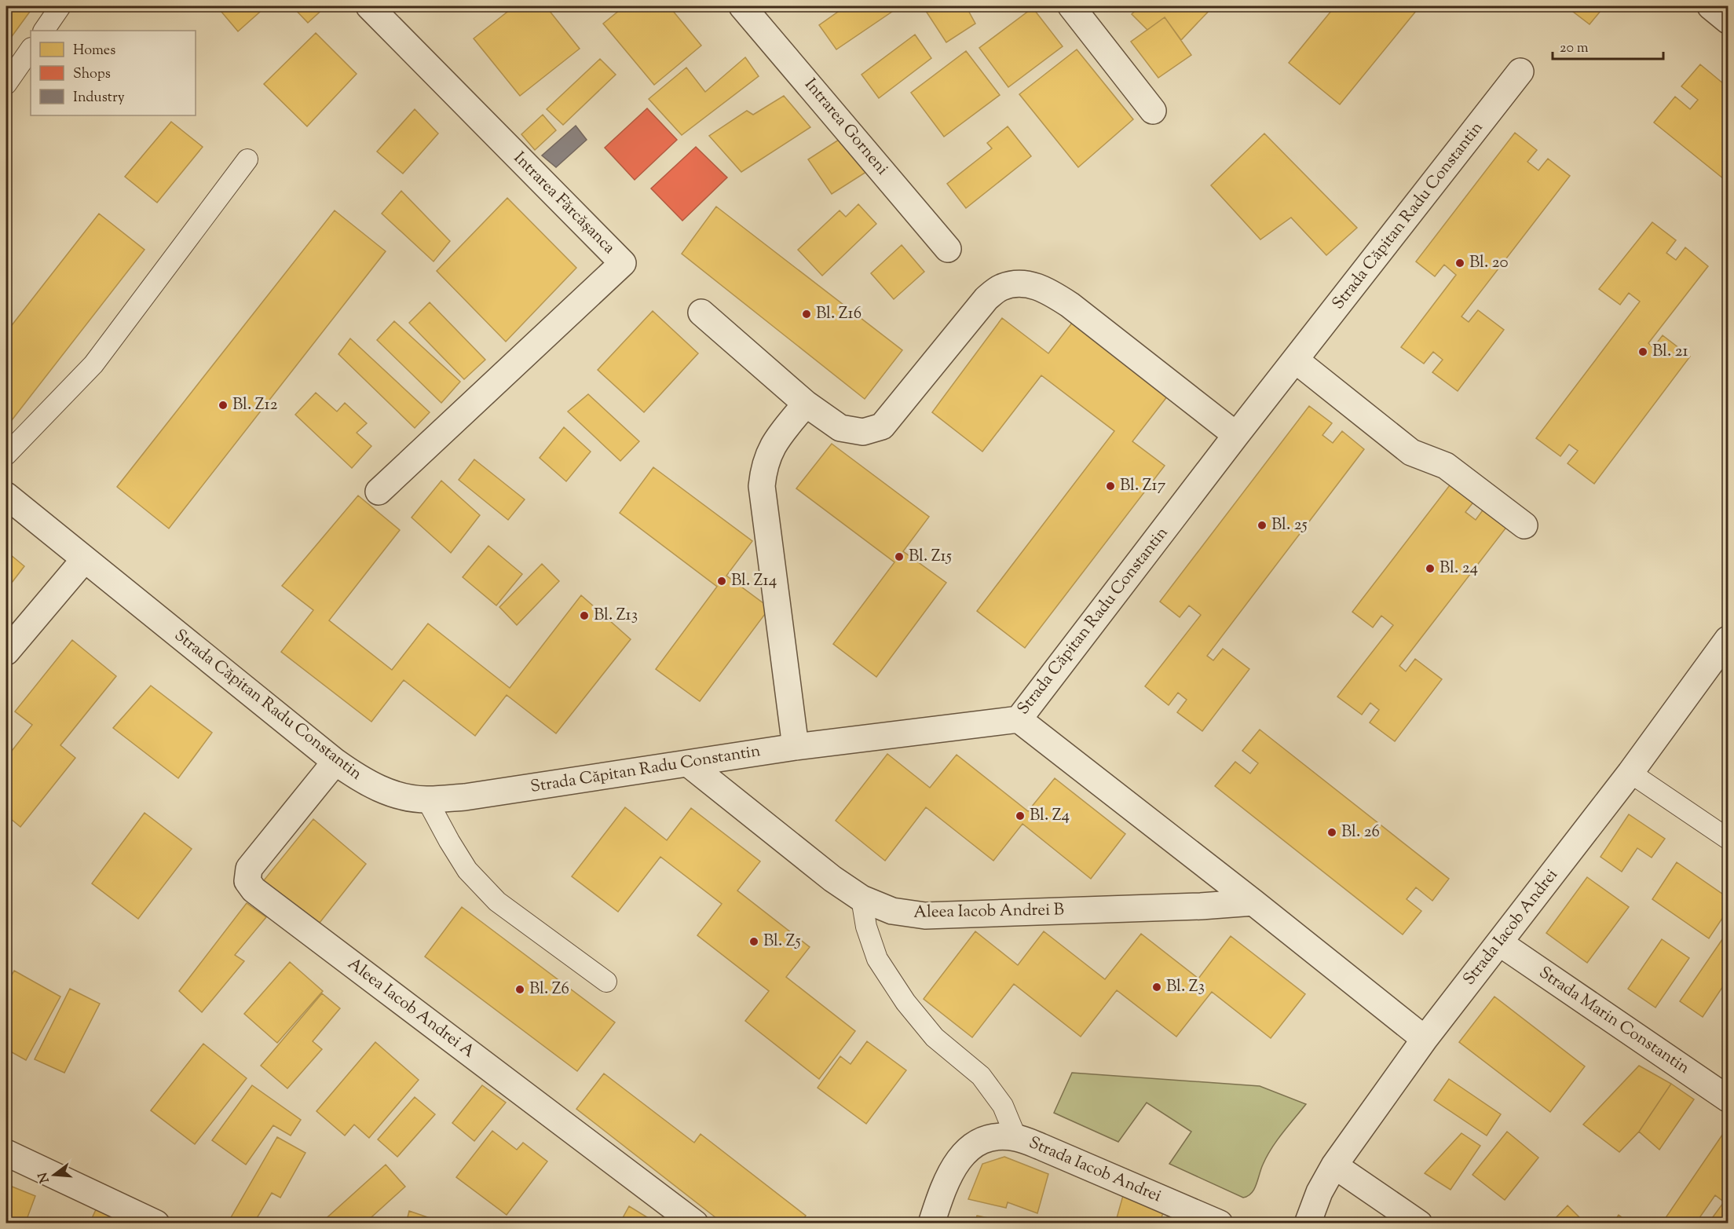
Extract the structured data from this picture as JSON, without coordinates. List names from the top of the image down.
{
  "streets": {
    "street": [
      "Intrarea Gorneni",
      "Intrarea Fărcășanca",
      "Strada Căpitan Radu Constantin",
      "Aleea Iacob Andrei B",
      "Strada Iacob Andrei",
      "Aleea Iacob Andrei A",
      "Strada Marin Constantin"
    ]
  },
  "crossings": [
    ["Strada Căpitan Radu Constantin", "Aleea Iacob Andrei B"],
    ["Strada Căpitan Radu Constantin", "Aleea Iacob Andrei A"],
    ["Strada Iacob Andrei", "Strada Marin Constantin"]
  ],
  "places": [
    "Bl. 20",
    "Bl. Z16",
    "Bl. 21",
    "Bl. Z12",
    "Bl. Z17",
    "Bl. 25",
    "Bl. Z15",
    "Bl. 24",
    "Bl. Z14",
    "Bl. Z13",
    "Bl. Z4",
    "Bl. 26",
    "Bl. Z5",
    "Bl. Z3",
    "Bl. Z6"
  ],
  "legend": ["Homes", "Shops", "Industry"],
  "scale_bar": "20 m",
  "north": "left"
}
